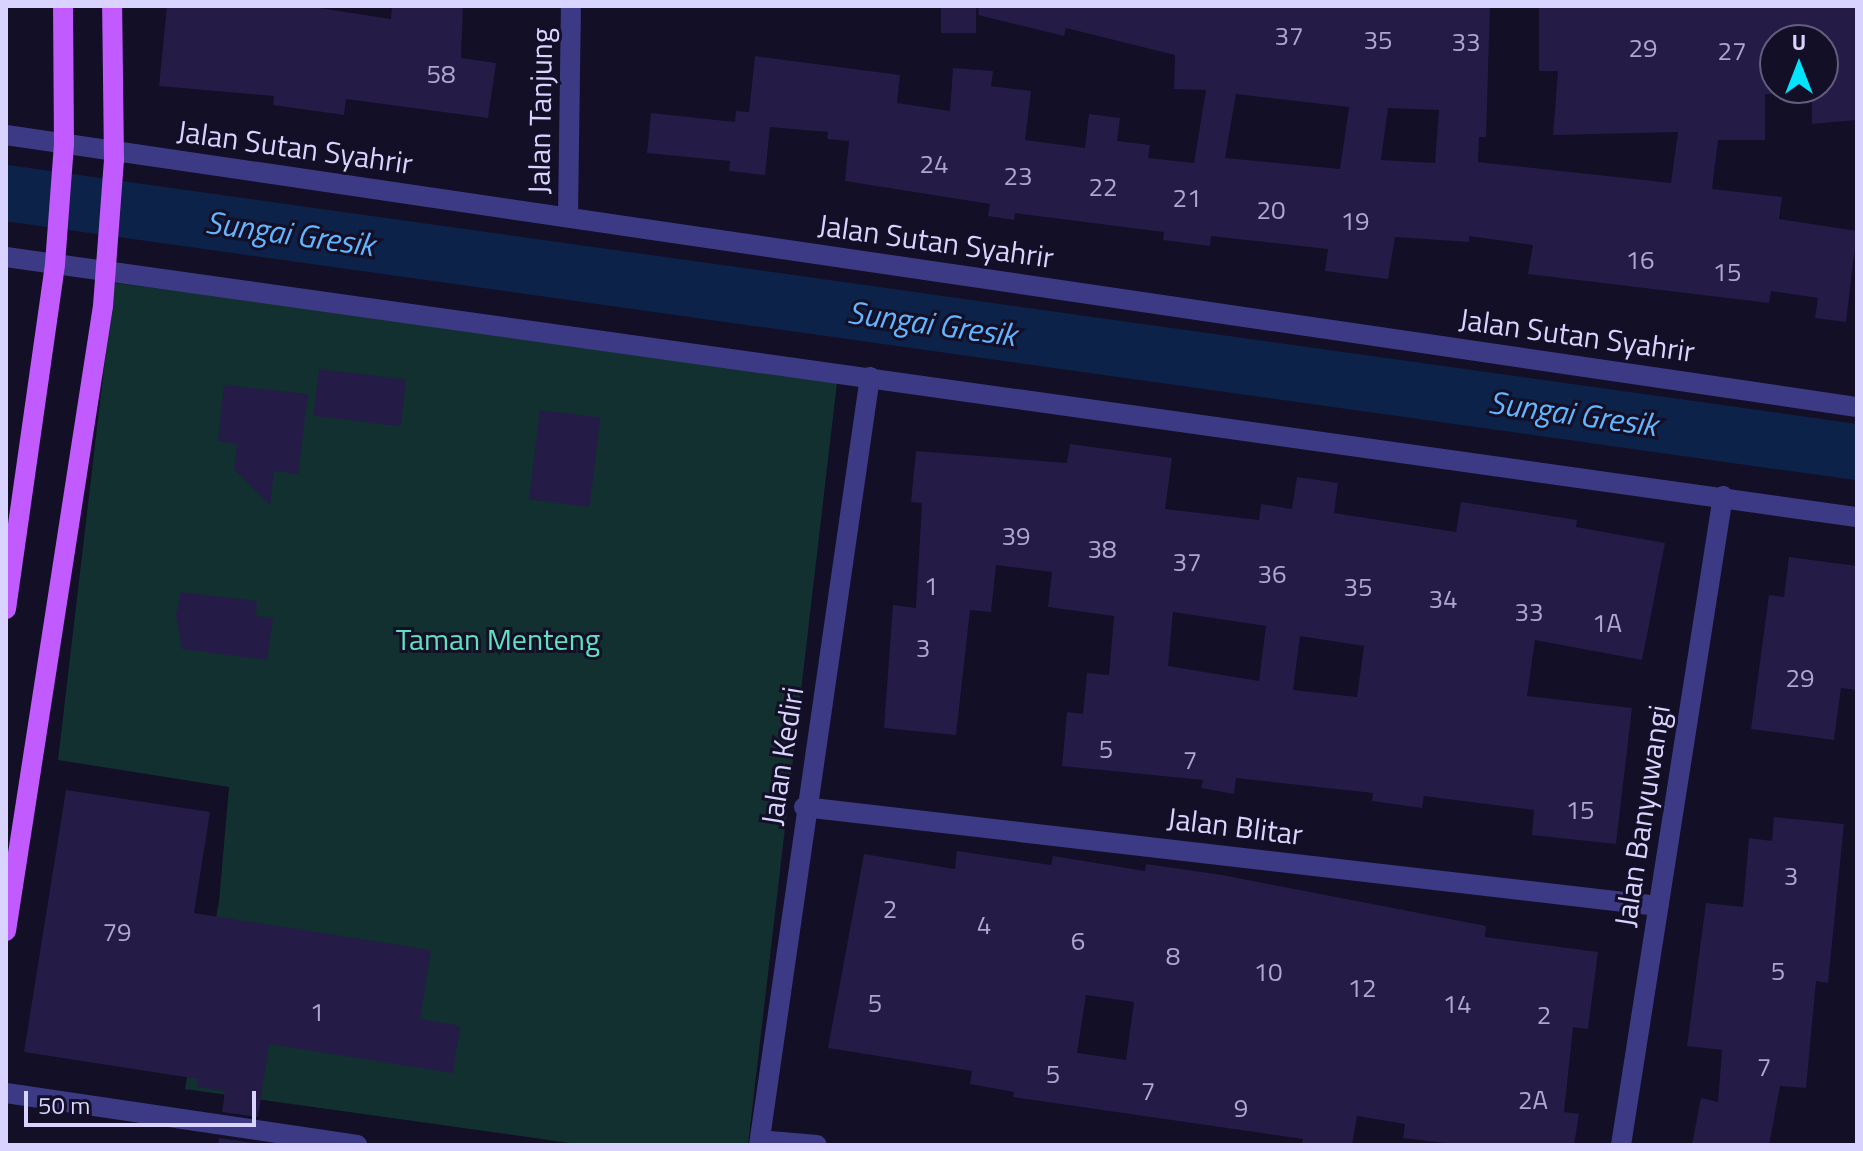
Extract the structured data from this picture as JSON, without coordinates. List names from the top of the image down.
{
  "streets": {
    "street": [
      "Jalan Tanjung",
      "Jalan Sutan Syahrir",
      "Jalan Kediri",
      "Jalan Banyuwangi",
      "Jalan Blitar"
    ]
  },
  "crossings": [
    ["Jalan Tanjung", "Jalan Sutan Syahrir"],
    ["Jalan Kediri", "Jalan Blitar"],
    ["Jalan Banyuwangi", "Jalan Blitar"]
  ],
  "water": ["Sungai Gresik"],
  "parks": ["Taman Menteng"],
  "house_numbers": [
    "37",
    "35",
    "33",
    "29",
    "27",
    "58",
    "24",
    "23",
    "22",
    "21",
    "20",
    "19",
    "16",
    "15",
    "39",
    "38",
    "37",
    "36",
    "1",
    "35",
    "34",
    "33",
    "1A",
    "3",
    "29",
    "5",
    "7",
    "15",
    "3",
    "2",
    "4",
    "79",
    "6",
    "8",
    "5",
    "10",
    "12",
    "5",
    "14",
    "1",
    "2",
    "7",
    "5",
    "7",
    "2A",
    "9"
  ],
  "scale_bar": "50 m",
  "north": "top"
}
